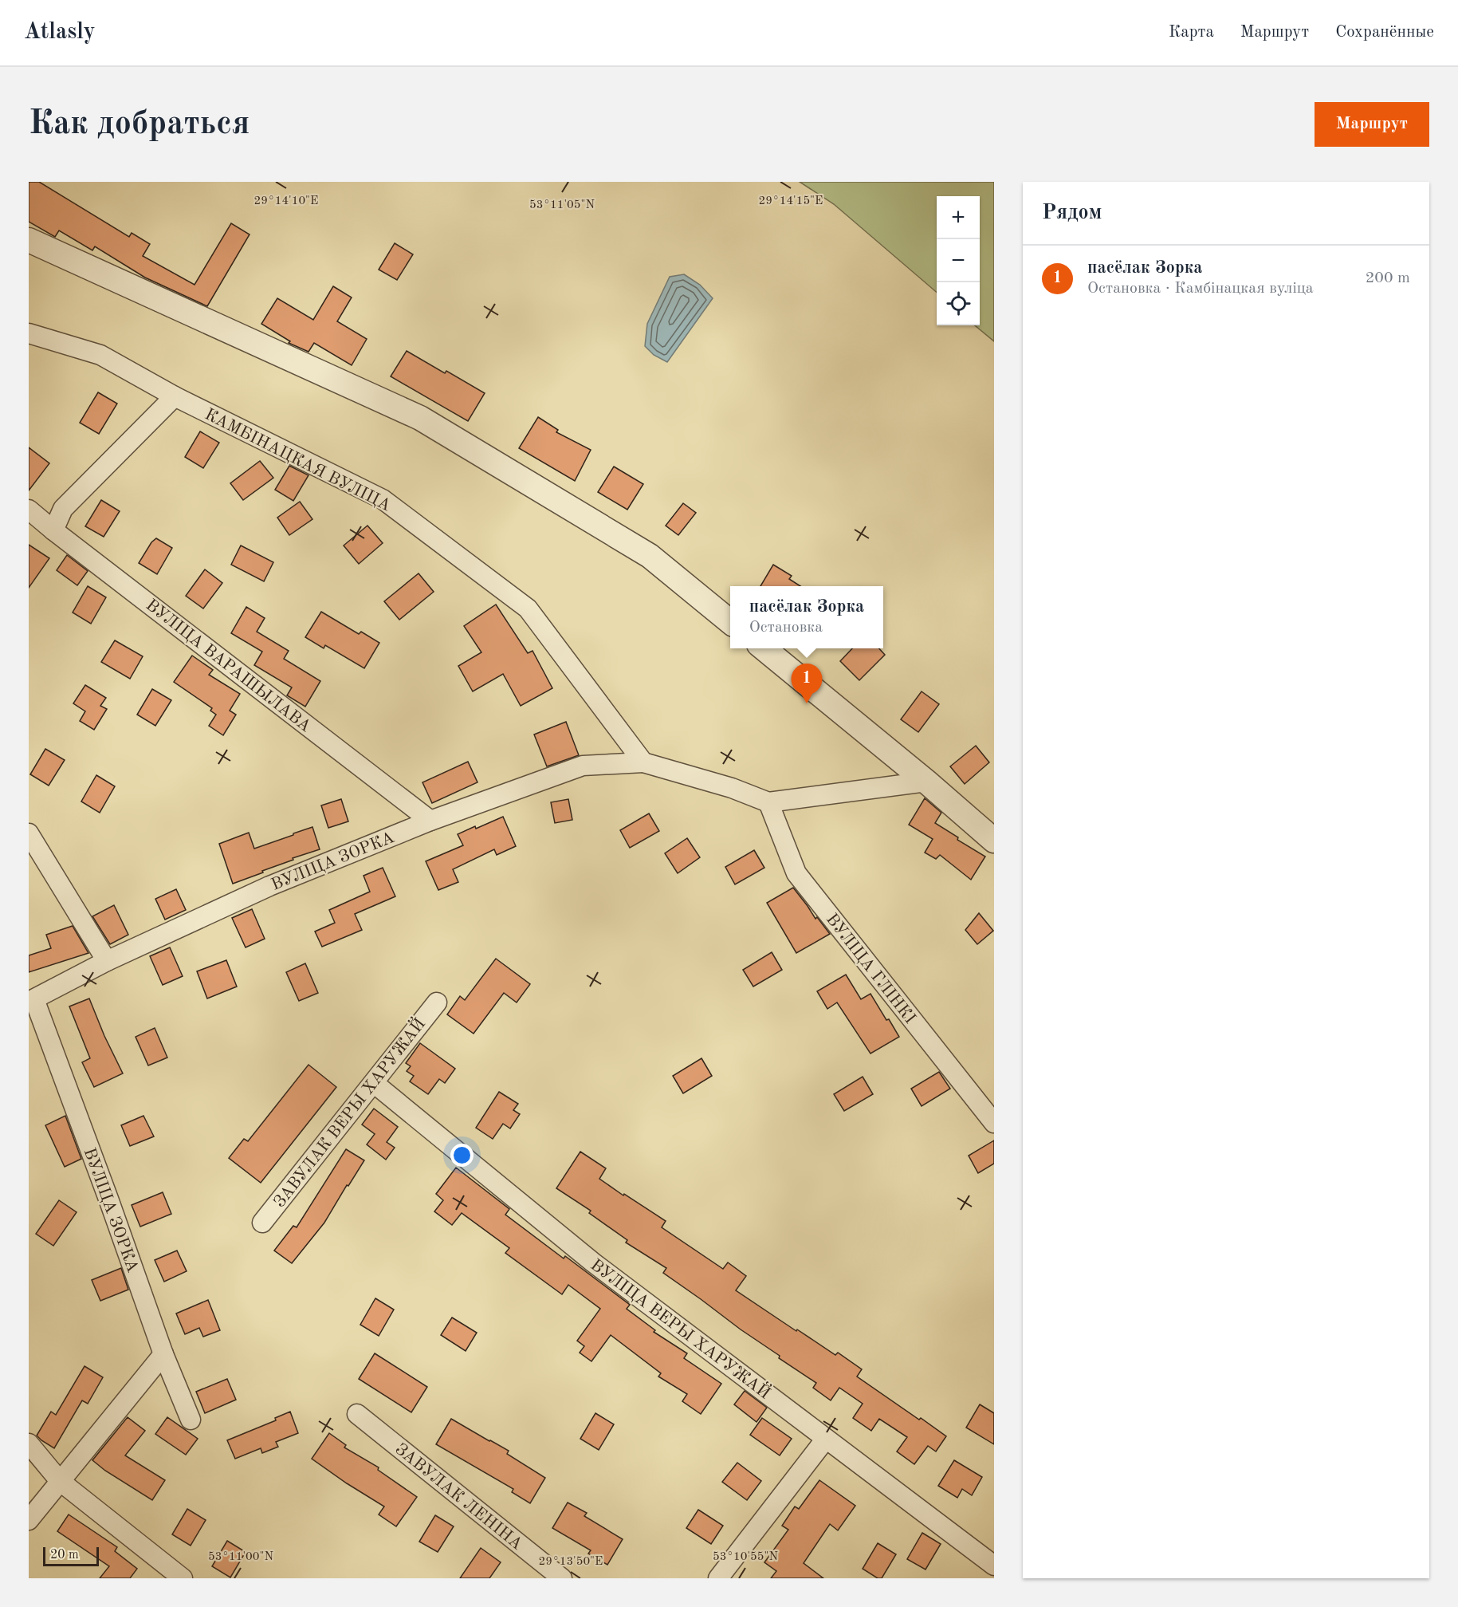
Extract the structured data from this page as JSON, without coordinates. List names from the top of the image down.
{
  "streets": {
    "street": [
      "КАМБІНАЦКАЯ ВУЛІЦА",
      "ВУЛІЦА ВАРАШЫЛАВА",
      "ВУЛІЦА ЗОРКА",
      "ВУЛІЦА ГЛІНКІ",
      "ЗАВУЛАК ВЕРЫ ХАРУЖАЙ",
      "ВУЛІЦА ВЕРЫ ХАРУЖАЙ",
      "ЗАВУЛАК ЛЕНІНА"
    ]
  },
  "crossings": [
    ["КАМБІНАЦКАЯ ВУЛІЦА", "ВУЛІЦА ЗОРКА"],
    ["ВУЛІЦА ВАРАШЫЛАВА", "ВУЛІЦА ЗОРКА"],
    ["ЗАВУЛАК ВЕРЫ ХАРУЖАЙ", "ВУЛІЦА ВЕРЫ ХАРУЖАЙ"]
  ],
  "scale_bar": "20 m",
  "page": {
    "header": "Atlasly",
    "nav": ["Карта", "Маршрут", "Сохранённые"],
    "buttons": "Маршрут",
    "title": "Как добраться",
    "heading": "Рядом",
    "map_buttons": ["+", "−"],
    "list": [
      {
        "mark": "1",
        "name": "пасёлак Зорка",
        "note": "Остановка · Камбінацкая вуліца",
        "value": "200 m"
      }
    ],
    "popup": ["пасёлак Зорка", "Остановка"],
    "pins": "1",
    "scale": "20 m"
  },
  "coordinates": [
    "29°14'10\"E",
    "29°14'15\"E",
    "53°11'05\"N",
    "53°11'00\"N",
    "53°10'55\"N",
    "29°13'50\"E"
  ]
}
